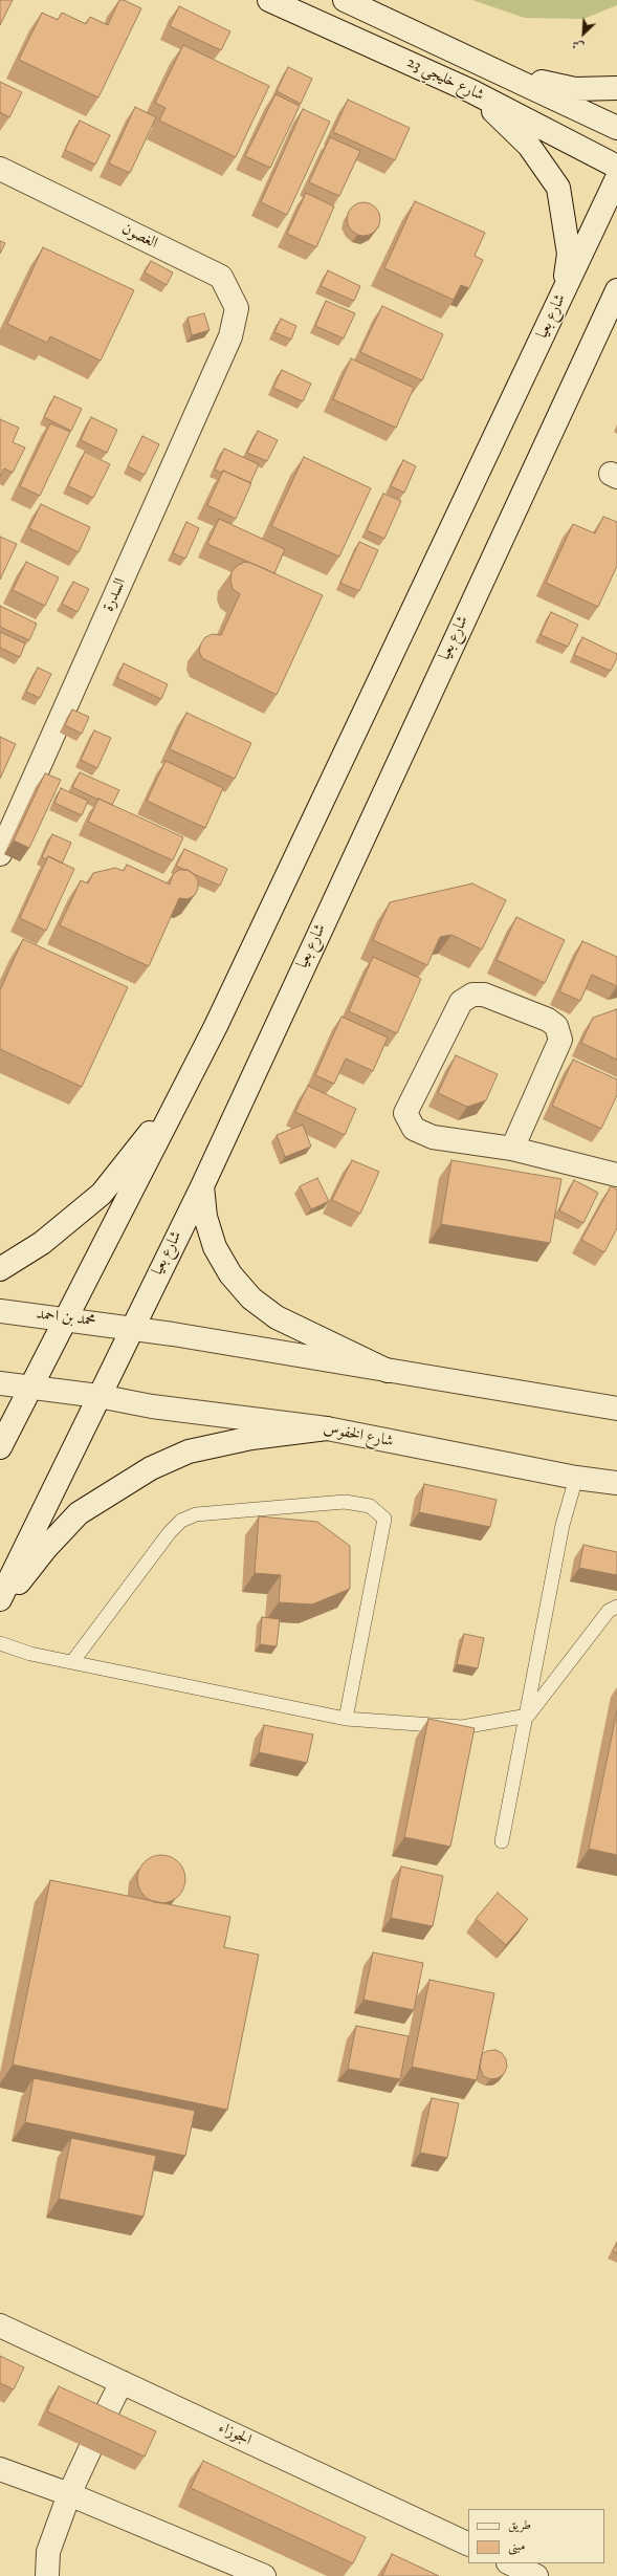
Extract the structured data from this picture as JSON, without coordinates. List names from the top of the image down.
{
  "streets": {
    "main road": [
      "شارع خليجي 23",
      "الغصون",
      "شارع بعيا",
      "السدرة",
      "محمد بن احمد",
      "شارع الخفوس",
      "الجوزاء"
    ]
  },
  "crossings": [
    ["الغصون", "السدرة"],
    ["شارع بعيا", "محمد بن احمد"],
    ["شارع بعيا", "شارع الخفوس"]
  ],
  "legend": ["طريق", "مبنى"],
  "north": "bottom left"
}
